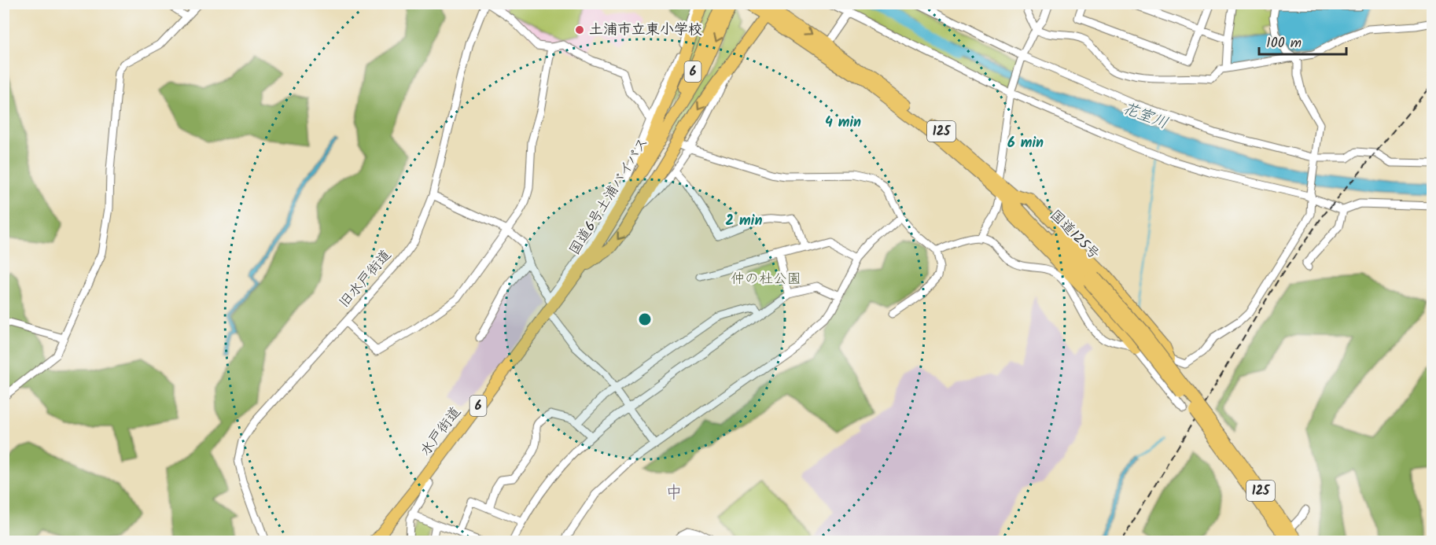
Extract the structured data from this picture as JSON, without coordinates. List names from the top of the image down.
{
  "streets": {
    "highway": [
      "6",
      "125",
      "国道6号土浦バイパス",
      "国道125号",
      "水戸街道"
    ],
    "street": ["旧水戸街道"]
  },
  "crossings": [
    ["国道6号土浦バイパス", "水戸街道"]
  ],
  "districts": ["中"],
  "water": ["花室川"],
  "parks": ["仲の杜公園"],
  "places": ["土浦市立東小学校"],
  "scale_bar": "100 m",
  "rings": ["4 min", "6 min", "2 min"]
}
